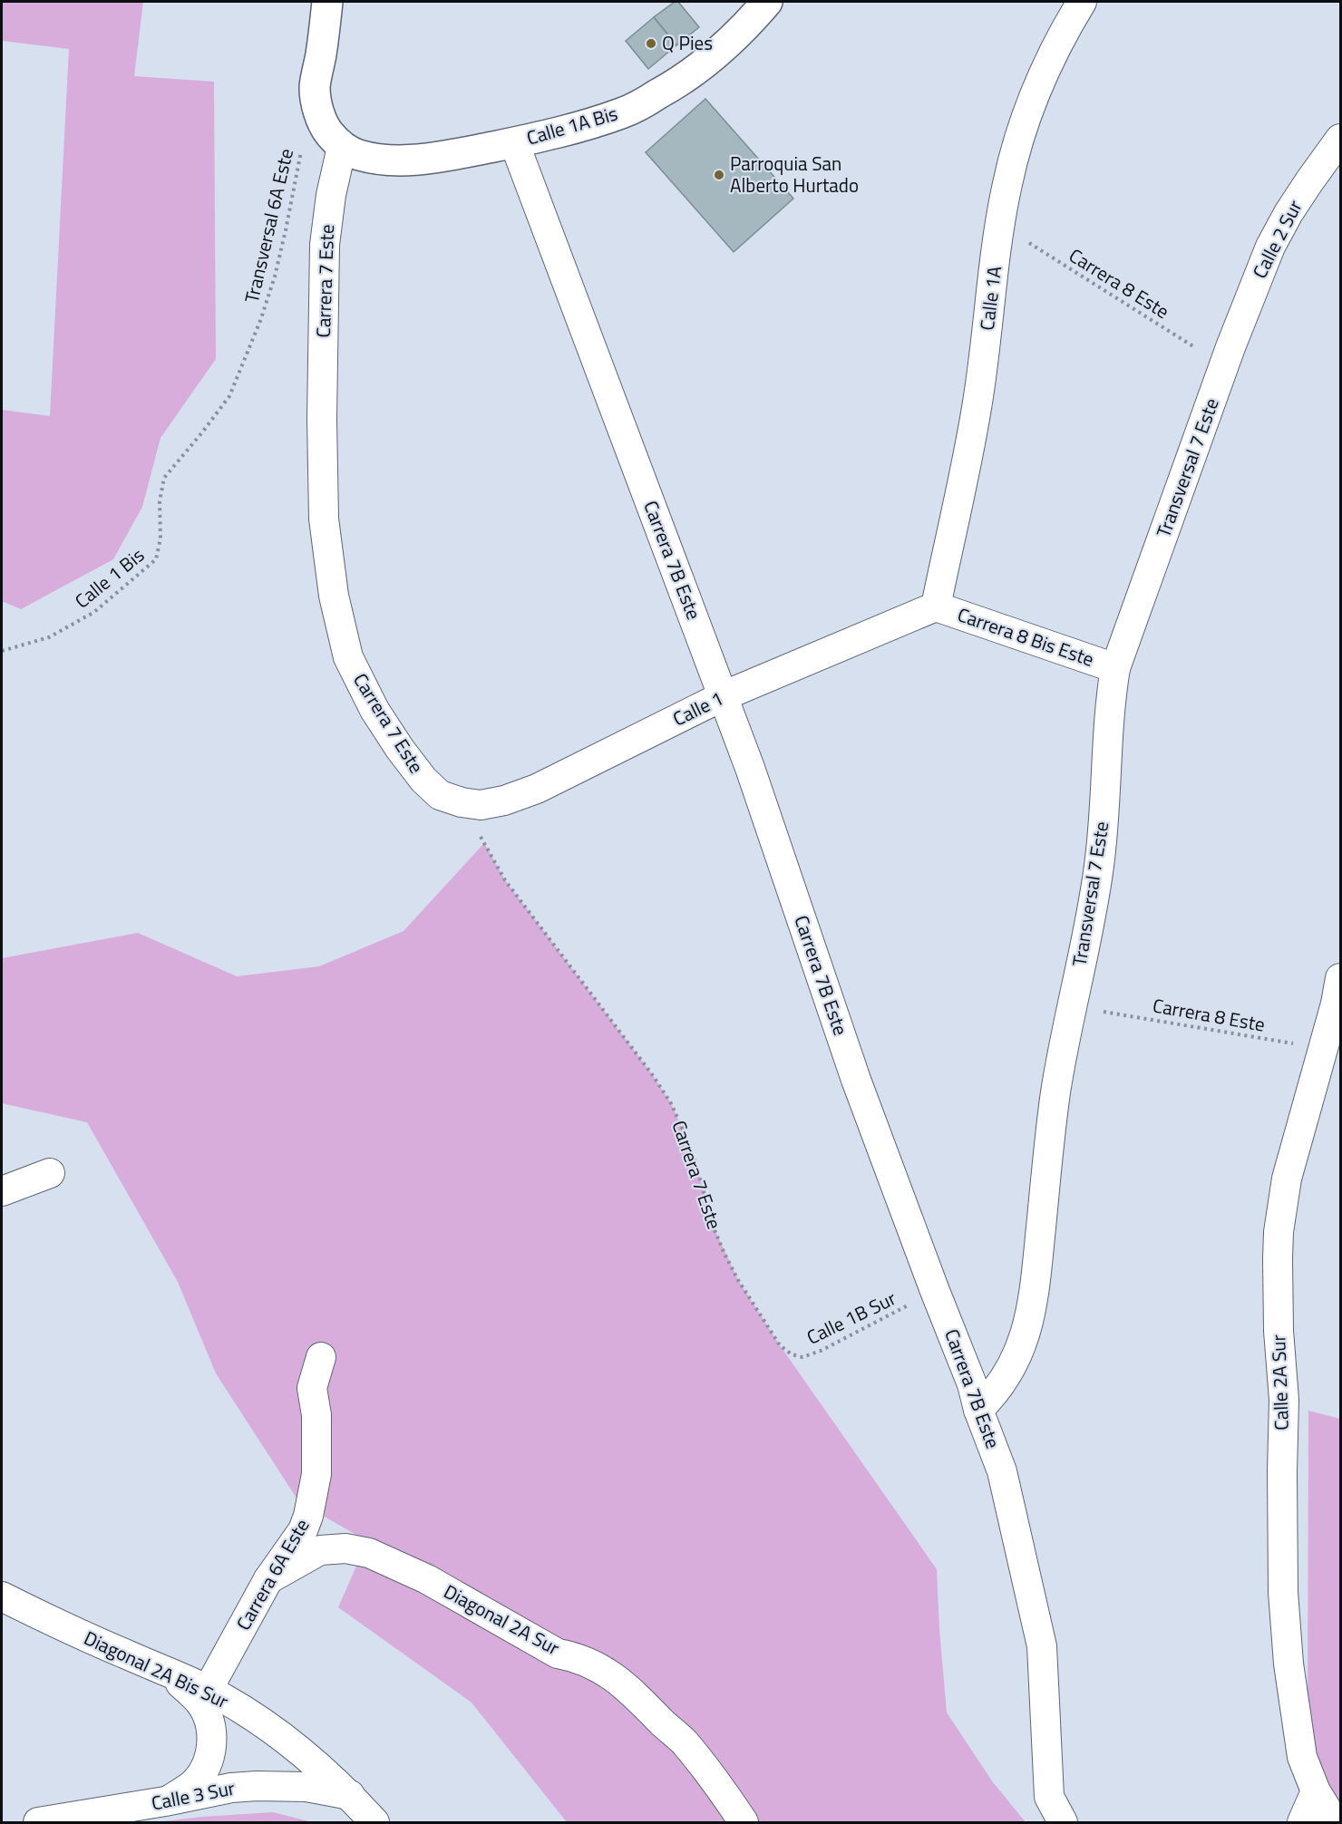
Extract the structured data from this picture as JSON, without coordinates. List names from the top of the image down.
{
  "streets": {
    "street": [
      "Calle 1A Bis",
      "Calle 2 Sur",
      "Carrera 7 Este",
      "Calle 1A",
      "Transversal 7 Este",
      "Carrera 7B Este",
      "Carrera 8 Bis Este",
      "Calle 1",
      "Calle 2A Sur",
      "Carrera 6A Este",
      "Diagonal 2A Sur",
      "Diagonal 2A Bis Sur",
      "Calle 3 Sur"
    ],
    "path": [
      "Transversal 6A Este",
      "Carrera 8 Este",
      "Calle 1 Bis",
      "Calle 1B Sur"
    ]
  },
  "crossings": [
    ["Calle 1A Bis", "Carrera 7 Este"],
    ["Calle 1A Bis", "Carrera 7B Este"],
    ["Transversal 6A Este", "Calle 1 Bis"],
    ["Calle 2 Sur", "Carrera 8 Este"],
    ["Calle 2 Sur", "Transversal 7 Este"],
    ["Carrera 7 Este", "Calle 1"],
    ["Carrera 7 Este", "Calle 1B Sur"],
    ["Carrera 8 Este", "Calle 1A"],
    ["Carrera 8 Este", "Transversal 7 Este"],
    ["Carrera 8 Este", "Calle 2A Sur"],
    ["Calle 1A", "Carrera 8 Bis Este"],
    ["Calle 1A", "Calle 1"],
    ["Transversal 7 Este", "Carrera 7B Este"],
    ["Transversal 7 Este", "Carrera 8 Bis Este"],
    ["Carrera 7B Este", "Calle 1"],
    ["Carrera 7B Este", "Calle 1B Sur"],
    ["Carrera 8 Bis Este", "Calle 1"],
    ["Carrera 6A Este", "Diagonal 2A Sur"],
    ["Carrera 6A Este", "Diagonal 2A Bis Sur"],
    ["Diagonal 2A Bis Sur", "Calle 3 Sur"]
  ],
  "places": ["Q Pies", "Parroquia San Alberto Hurtado"]
}
